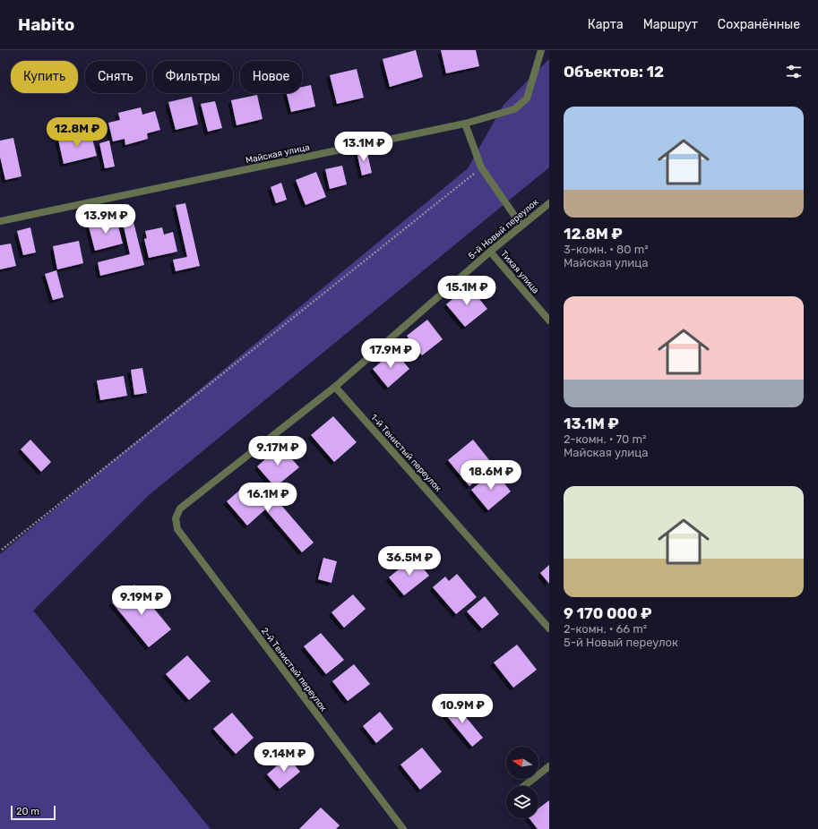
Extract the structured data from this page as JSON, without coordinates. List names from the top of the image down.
{
  "streets": {
    "street": [
      "Майская улица",
      "5-й Новый переулок",
      "Тихая улица",
      "1-й Тенистый переулок",
      "2-й Тенистый переулок"
    ]
  },
  "crossings": [
    ["5-й Новый переулок", "Тихая улица"],
    ["5-й Новый переулок", "1-й Тенистый переулок"],
    ["5-й Новый переулок", "2-й Тенистый переулок"]
  ],
  "scale_bar": "20 m",
  "north": "left",
  "page": {
    "header": "Habito",
    "nav": ["Карта", "Маршрут", "Сохранённые"],
    "heading": "Объектов: 12",
    "chip": [
      "Купить",
      "Снять",
      "Фильтры",
      "Новое"
    ],
    "list": [
      {
        "name": "12.8M ₽",
        "note": "3-комн. · 80 m² · Майская улица"
      },
      {
        "name": "13.1M ₽",
        "note": "2-комн. · 70 m² · Майская улица"
      },
      {
        "name": "9 170 000 ₽",
        "note": "2-комн. · 66 m² · 5-й Новый переулок"
      }
    ],
    "price": [
      "12.8M ₽",
      "13.1M ₽",
      "13.9M ₽",
      "15.1M ₽",
      "17.9M ₽",
      "9.17M ₽",
      "18.6M ₽",
      "16.1M ₽",
      "36.5M ₽",
      "9.19M ₽",
      "10.9M ₽",
      "9.14M ₽"
    ],
    "scale": "20 m"
  }
}
